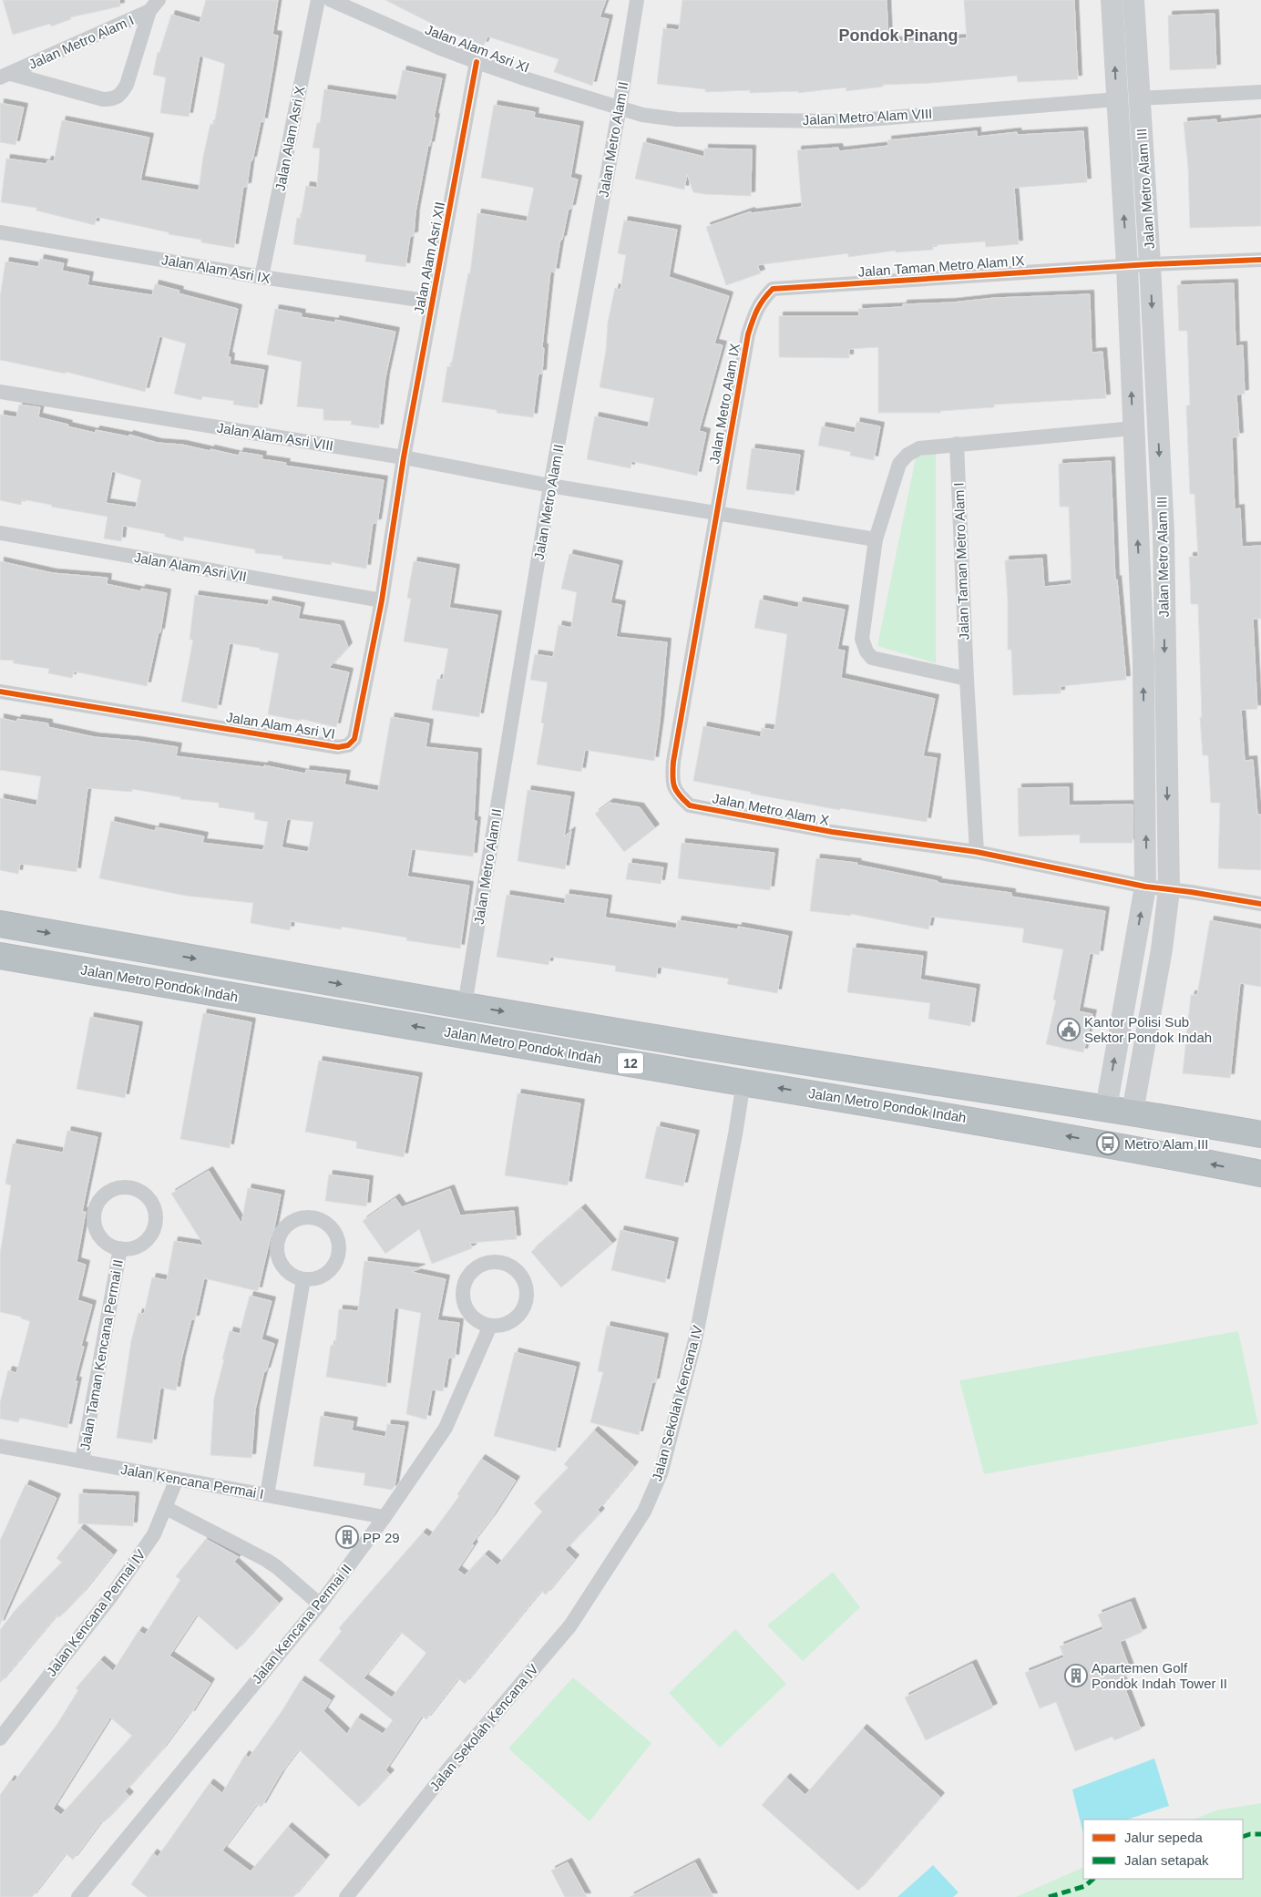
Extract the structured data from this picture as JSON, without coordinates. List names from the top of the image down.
{
  "streets": {
    "highway": ["Jalan Metro Pondok Indah", "12"],
    "street": [
      "Jalan Metro Alam I",
      "Jalan Alam Asri XI",
      "Jalan Metro Alam VIII",
      "Jalan Alam Asri X",
      "Jalan Metro Alam II",
      "Jalan Metro Alam III",
      "Jalan Alam Asri XII",
      "Jalan Taman Metro Alam IX",
      "Jalan Alam Asri IX",
      "Jalan Metro Alam IX",
      "Jalan Alam Asri VIII",
      "Jalan Taman Metro Alam I",
      "Jalan Alam Asri VII",
      "Jalan Alam Asri VI",
      "Jalan Metro Alam X",
      "Jalan Taman Kencana Permai II",
      "Jalan Sekolah Kencana IV",
      "Jalan Kencana Permai I",
      "Jalan Kencana Permai IV",
      "Jalan Kencana Permai II"
    ]
  },
  "crossings": [
    ["Jalan Alam Asri XI", "Jalan Metro Alam VIII"],
    ["Jalan Alam Asri XI", "Jalan Metro Alam II"],
    ["Jalan Alam Asri XI", "Jalan Alam Asri XII"],
    ["Jalan Metro Alam VIII", "Jalan Metro Alam II"],
    ["Jalan Metro Alam VIII", "Jalan Metro Alam III"],
    ["Jalan Alam Asri X", "Jalan Alam Asri IX"],
    ["Jalan Metro Alam II", "Jalan Alam Asri VIII"],
    ["Jalan Metro Alam II", "12"],
    ["Jalan Metro Alam III", "Jalan Taman Metro Alam IX"],
    ["Jalan Metro Alam III", "Jalan Metro Alam X"],
    ["Jalan Metro Alam III", "12"],
    ["Jalan Alam Asri XII", "Jalan Alam Asri IX"],
    ["Jalan Alam Asri XII", "Jalan Alam Asri VIII"],
    ["Jalan Alam Asri XII", "Jalan Alam Asri VI"],
    ["Jalan Taman Metro Alam IX", "Jalan Metro Alam IX"],
    ["Jalan Metro Alam IX", "Jalan Metro Alam X"],
    ["Jalan Alam Asri VIII", "Jalan Alam Asri VI"],
    ["Jalan Taman Metro Alam I", "Jalan Metro Alam X"],
    ["Jalan Alam Asri VII", "Jalan Alam Asri VI"],
    ["Jalan Metro Pondok Indah", "Jalan Sekolah Kencana IV"],
    ["Jalan Taman Kencana Permai II", "Jalan Kencana Permai I"],
    ["Jalan Kencana Permai I", "Jalan Kencana Permai IV"],
    ["Jalan Kencana Permai I", "Jalan Kencana Permai II"]
  ],
  "districts": ["Pondok Pinang"],
  "places": {
    "public building": ["Kantor Polisi Sub Sektor Pondok Indah"],
    "bus stop": ["Metro Alam III"],
    "building": ["PP 29", "Apartemen Golf Pondok Indah Tower II"]
  },
  "legend": ["Jalur sepeda", "Jalan setapak"]
}
